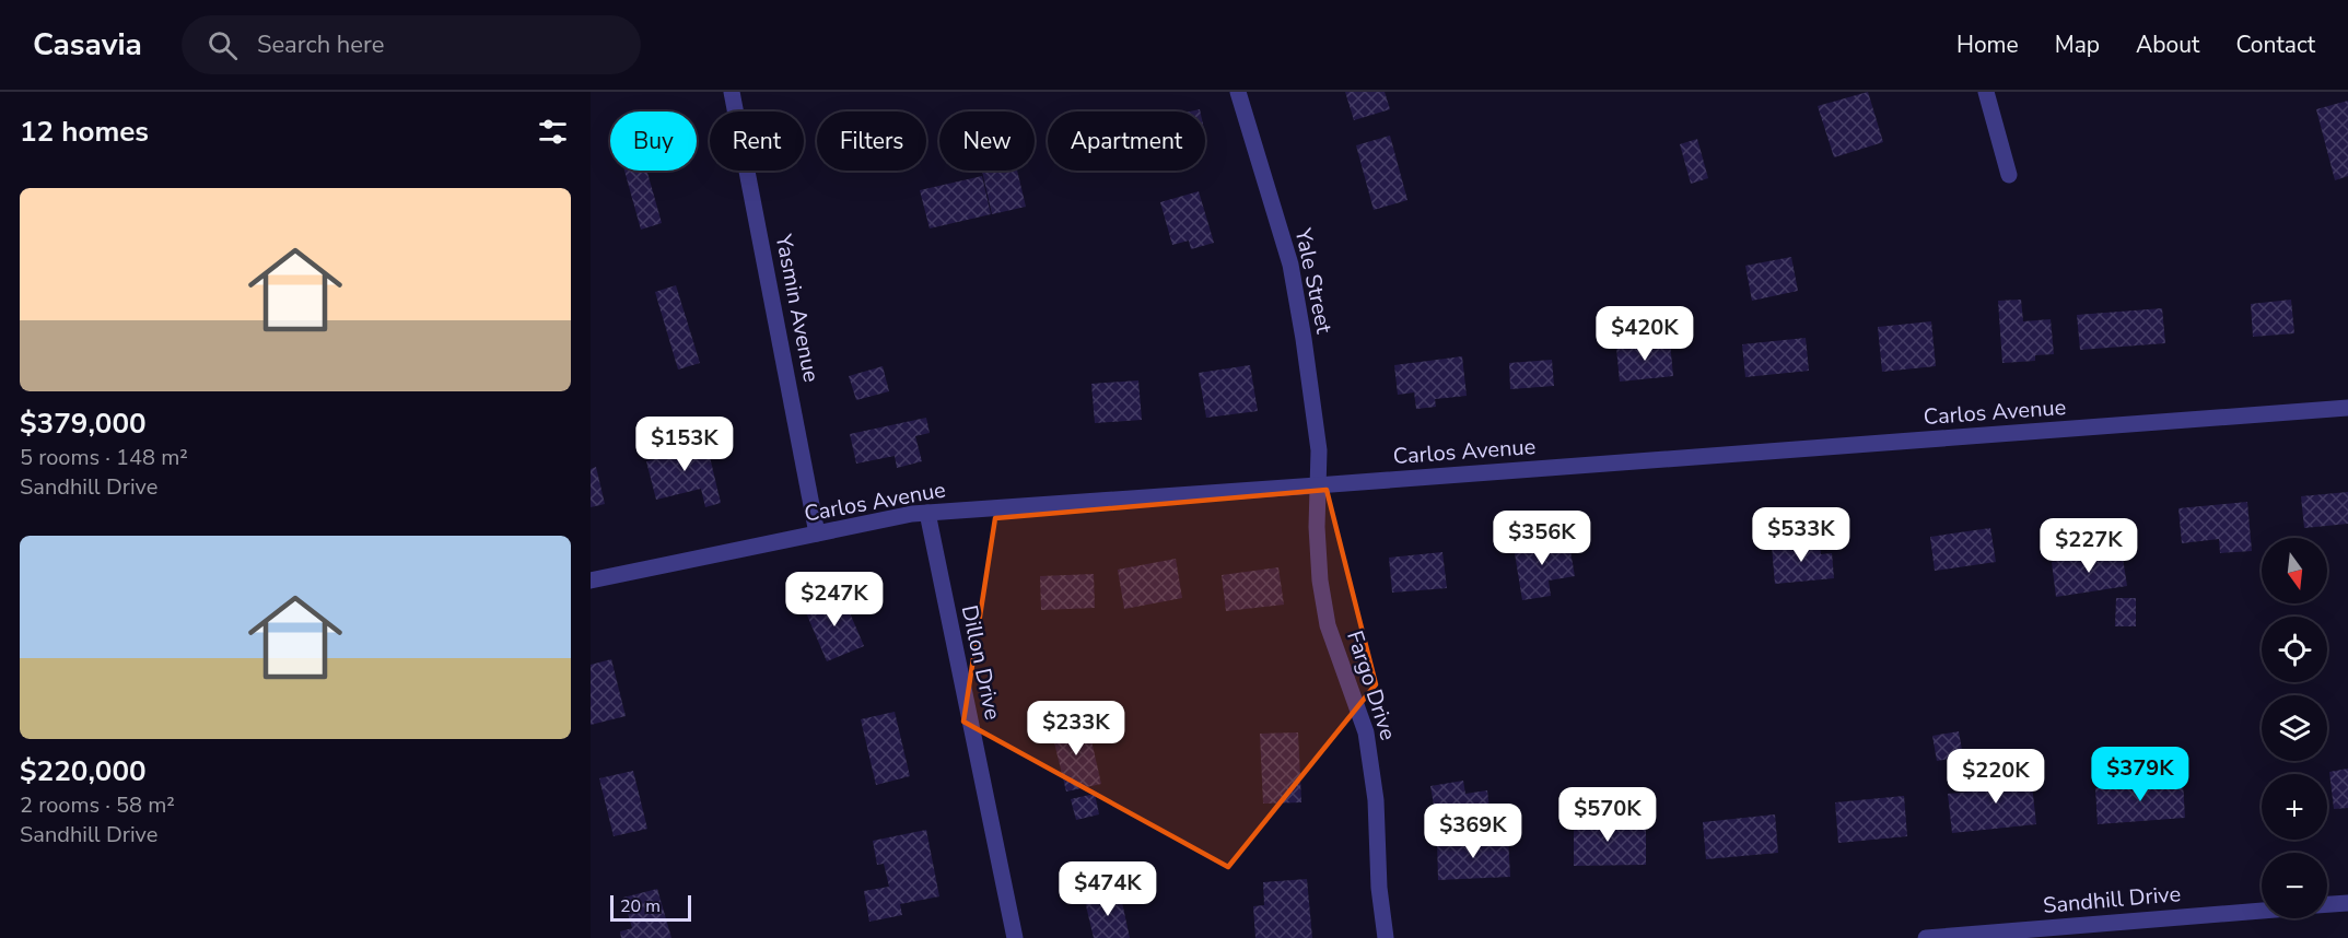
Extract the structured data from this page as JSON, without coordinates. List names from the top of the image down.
{
  "streets": {
    "street": [
      "Yale Street",
      "Yasmin Avenue",
      "Carlos Avenue",
      "Dillon Drive",
      "Fargo Drive",
      "Sandhill Drive"
    ]
  },
  "crossings": [
    ["Yale Street", "Carlos Avenue"],
    ["Yale Street", "Fargo Drive"],
    ["Yasmin Avenue", "Carlos Avenue"],
    ["Carlos Avenue", "Dillon Drive"],
    ["Carlos Avenue", "Fargo Drive"]
  ],
  "scale_bar": "20 m",
  "north": "bottom",
  "page": {
    "header": "Casavia",
    "search": "Search here",
    "nav": [
      "Home",
      "Map",
      "About",
      "Contact"
    ],
    "heading": "12 homes",
    "chip": [
      "Buy",
      "Rent",
      "Filters",
      "New",
      "Apartment"
    ],
    "list": [
      {
        "name": "$379,000",
        "note": "5 rooms · 148 m² · Sandhill Drive"
      },
      {
        "name": "$220,000",
        "note": "2 rooms · 58 m² · Sandhill Drive"
      }
    ],
    "price": [
      "$420K",
      "$153K",
      "$533K",
      "$356K",
      "$227K",
      "$247K",
      "$233K",
      "$379K",
      "$220K",
      "$570K",
      "$369K",
      "$474K"
    ],
    "map_buttons": ["+", "−"],
    "scale": "20 m"
  }
}
